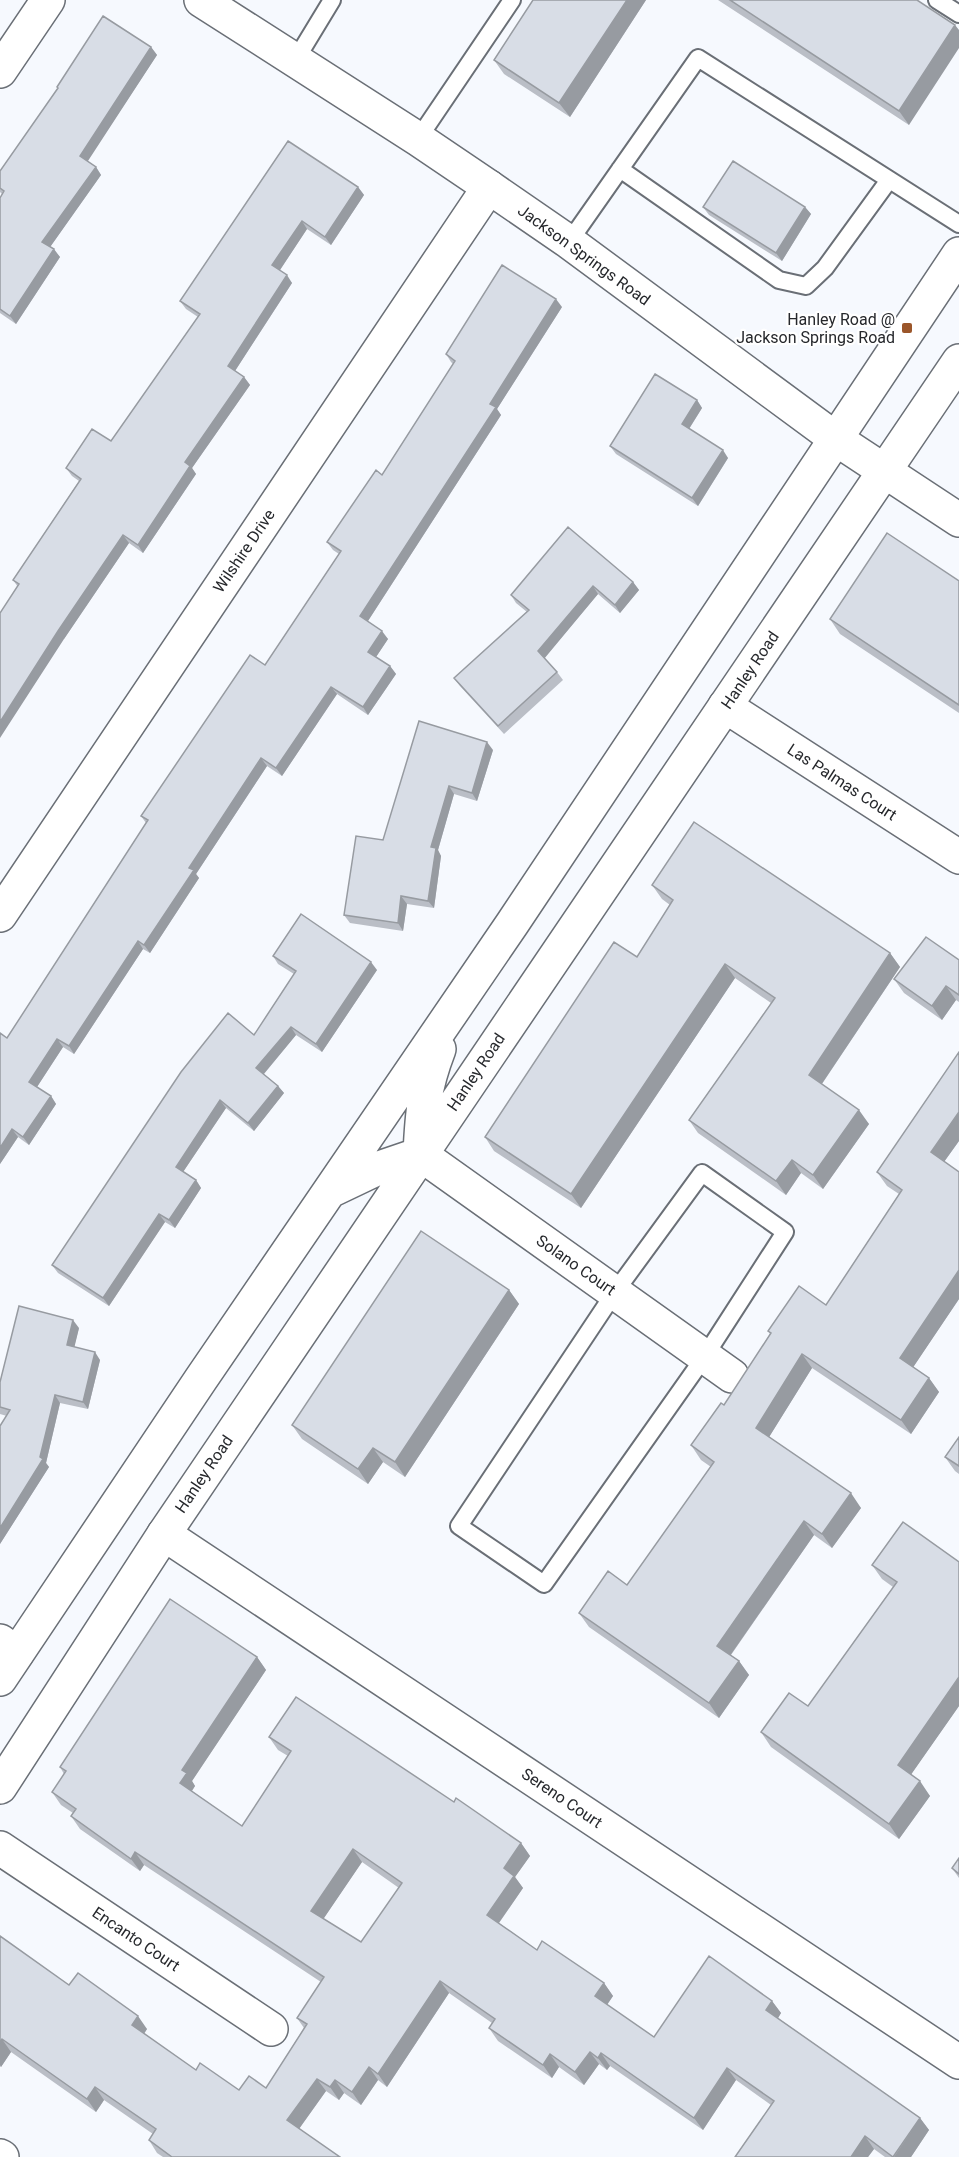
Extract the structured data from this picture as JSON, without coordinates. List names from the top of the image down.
{
  "streets": {
    "street": [
      "Jackson Springs Road",
      "Wilshire Drive",
      "Hanley Road",
      "Las Palmas Court",
      "Solano Court",
      "Sereno Court",
      "Encanto Court"
    ]
  },
  "crossings": [
    ["Jackson Springs Road", "Wilshire Drive"],
    ["Jackson Springs Road", "Hanley Road"],
    ["Hanley Road", "Las Palmas Court"],
    ["Hanley Road", "Solano Court"],
    ["Hanley Road", "Sereno Court"]
  ],
  "places": {
    "transit": ["Hanley Road @ Jackson Springs Road"]
  }
}
